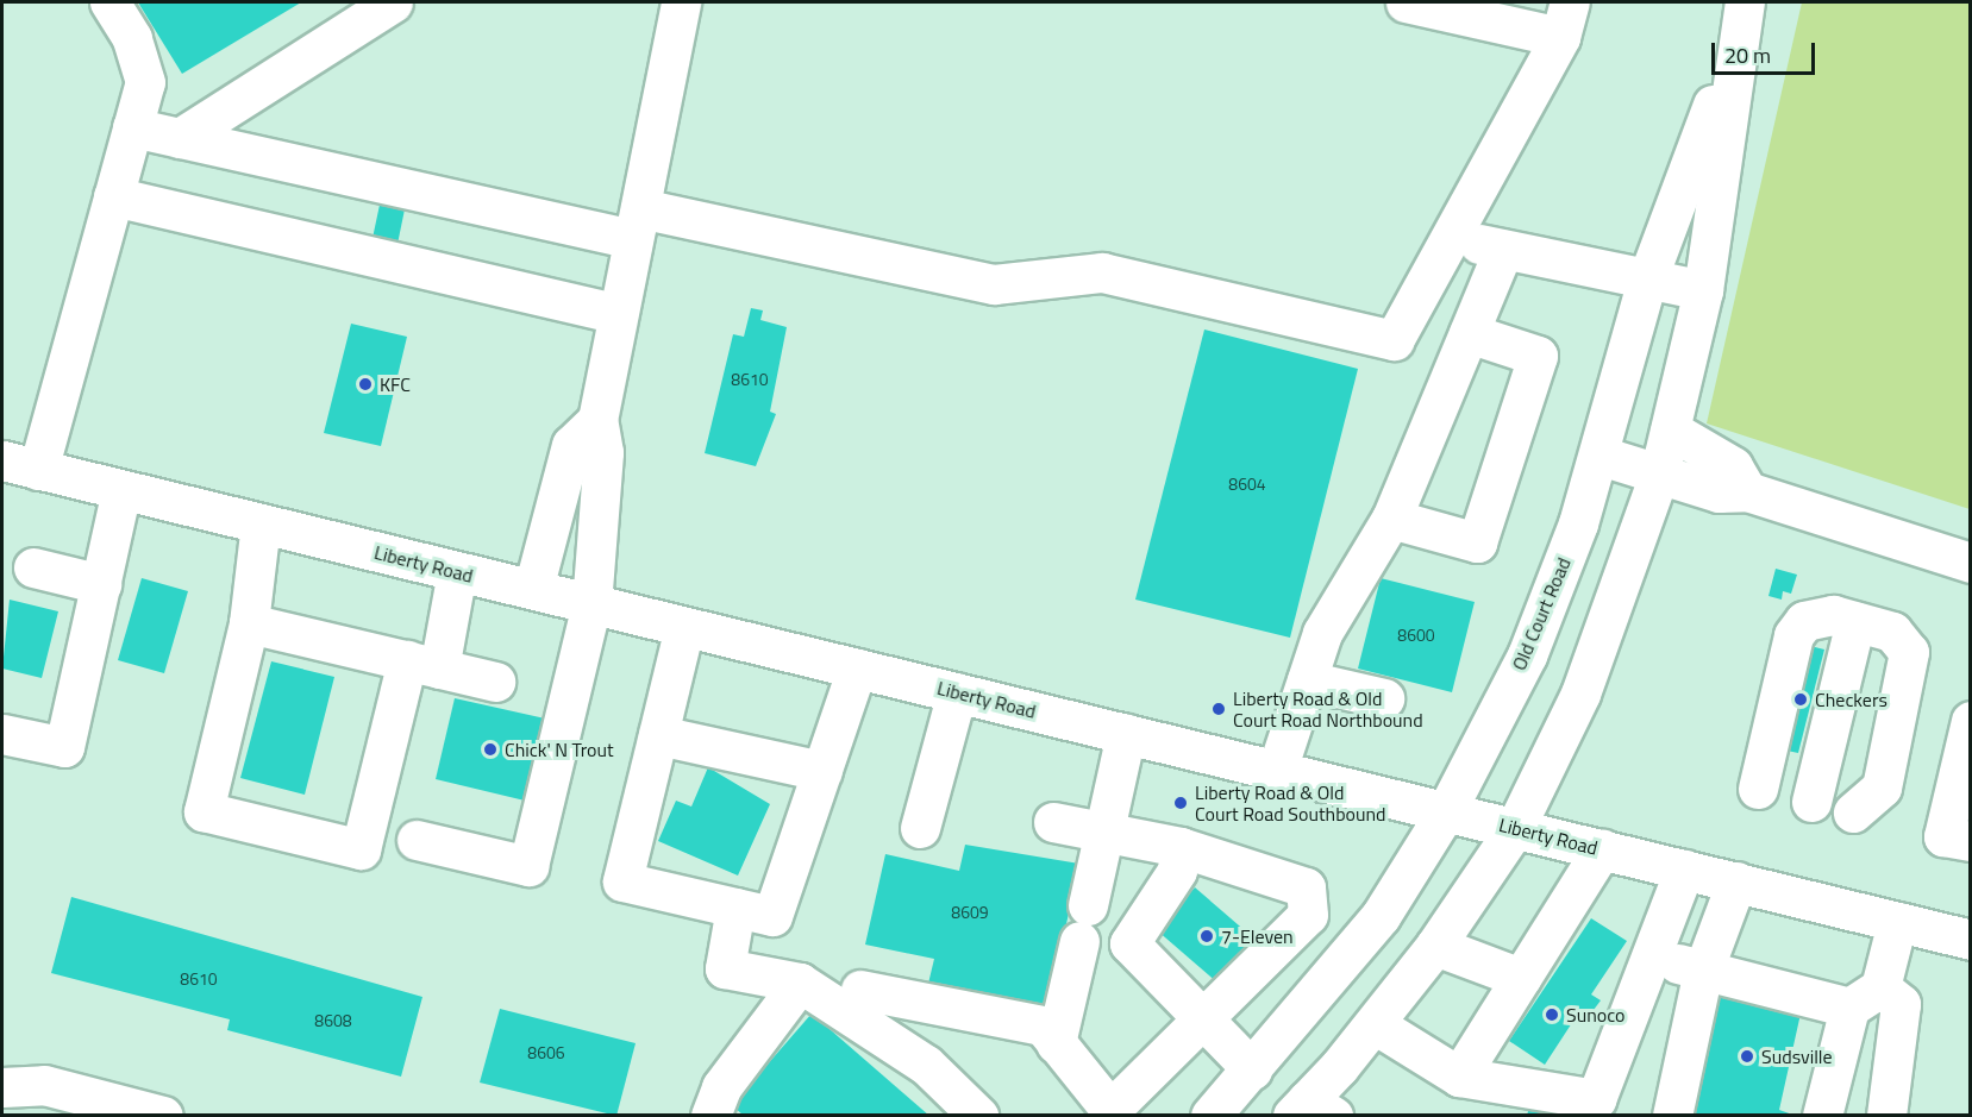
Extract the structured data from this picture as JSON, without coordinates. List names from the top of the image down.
{
  "streets": {
    "main road": ["Liberty Road", "Old Court Road"]
  },
  "crossings": [
    ["Liberty Road", "Old Court Road"]
  ],
  "places": [
    "KFC",
    "Checkers",
    "Liberty Road & Old Court Road Northbound",
    "Chick' N Trout",
    "Liberty Road & Old Court Road Southbound",
    "7-Eleven",
    "Sunoco",
    "Sudsville"
  ],
  "house_numbers": [
    "8610",
    "8604",
    "8600",
    "8609",
    "8610",
    "8608",
    "8606"
  ],
  "scale_bar": "20 m"
}
